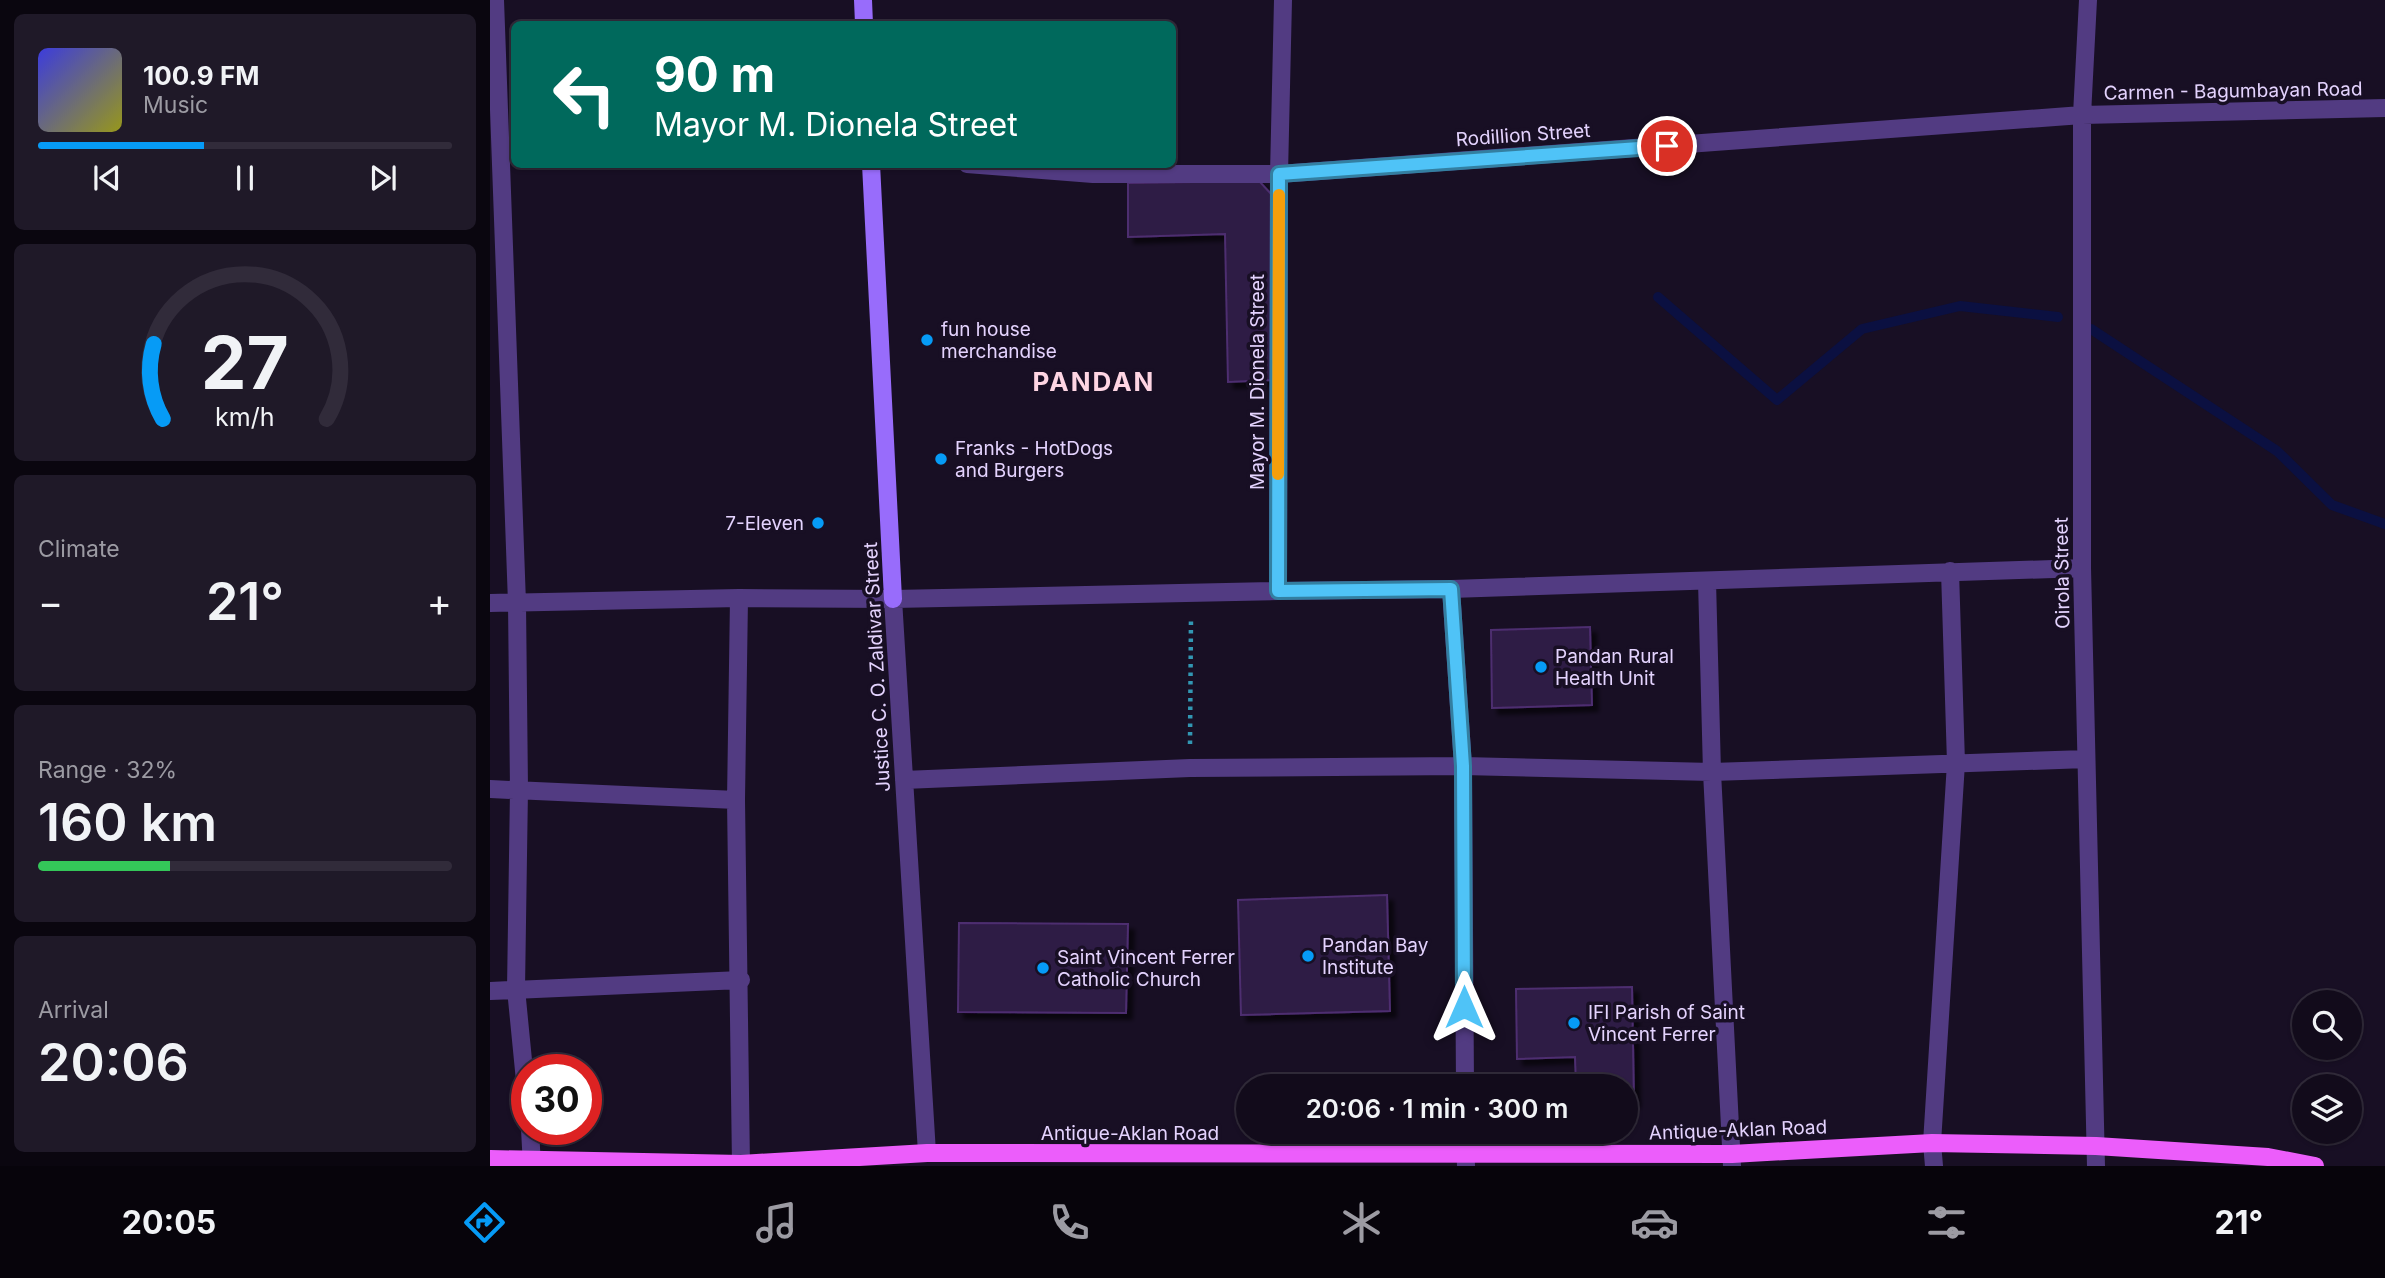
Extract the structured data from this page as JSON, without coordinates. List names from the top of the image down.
{
  "streets": {
    "main road": ["Antique-Aklan Road"],
    "street": [
      "Carmen - Bagumbayan Road",
      "Rodillion Street",
      "Mayor M. Dionela Street",
      "Oirola Street",
      "Justice C. O. Zaldivar Street"
    ]
  },
  "crossings": [
    ["Carmen - Bagumbayan Road", "Rodillion Street"],
    ["Carmen - Bagumbayan Road", "Oirola Street"],
    ["Rodillion Street", "Mayor M. Dionela Street"],
    ["Rodillion Street", "Oirola Street"],
    ["Oirola Street", "Antique-Aklan Road"],
    ["Justice C. O. Zaldivar Street", "Antique-Aklan Road"]
  ],
  "districts": ["PANDAN"],
  "places": [
    "fun house merchandise",
    "Franks - HotDogs and Burgers",
    "7-Eleven",
    "Pandan Rural Health Unit",
    "Pandan Bay Institute",
    "Saint Vincent Ferrer Catholic Church",
    "IFI Parish of Saint Vincent Ferrer"
  ],
  "page": {
    "turn": ["90 m", "Mayor M. Dionela Street"],
    "song": ["100.9 FM", "Music"],
    "tile": [
      "Climate",
      ["Range · 32%", "160 km"],
      ["Arrival", "20:06"]
    ],
    "heat": ["−", "21°", "+"],
    "limit": "30",
    "trip": "20:06 · 1 min · 300 m",
    "tabs": ["20:05", "21°"],
    "gauge": ["27", "km/h"]
  }
}
